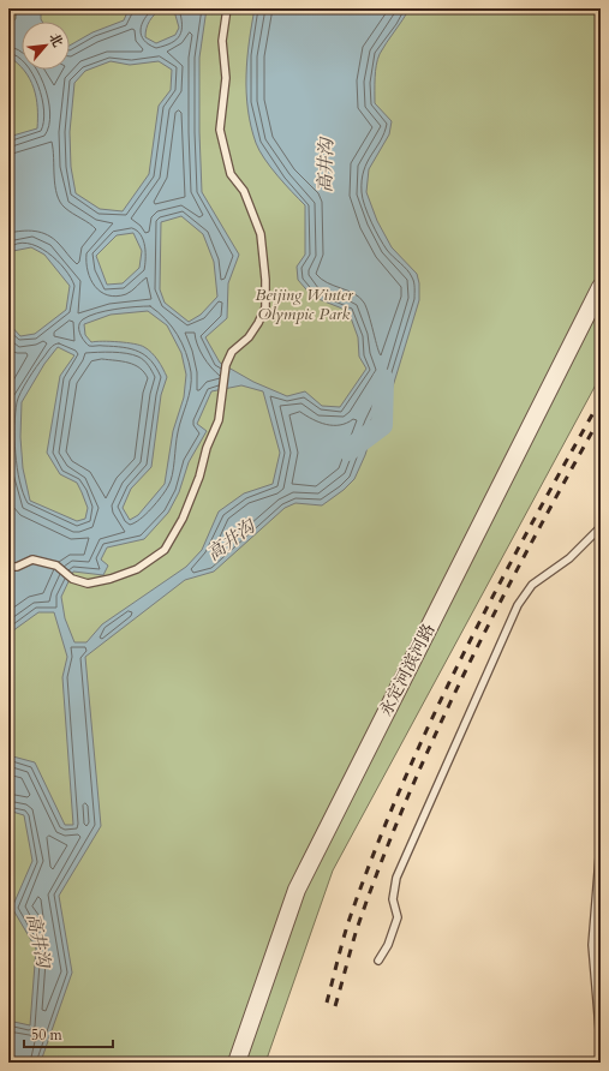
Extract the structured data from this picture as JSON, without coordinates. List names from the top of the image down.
{
  "streets": {
    "street": ["永定河滨河路"]
  },
  "water": ["高井沟"],
  "parks": ["Beijing Winter Olympic Park"],
  "scale_bar": "50 m",
  "north": "top right"
}
